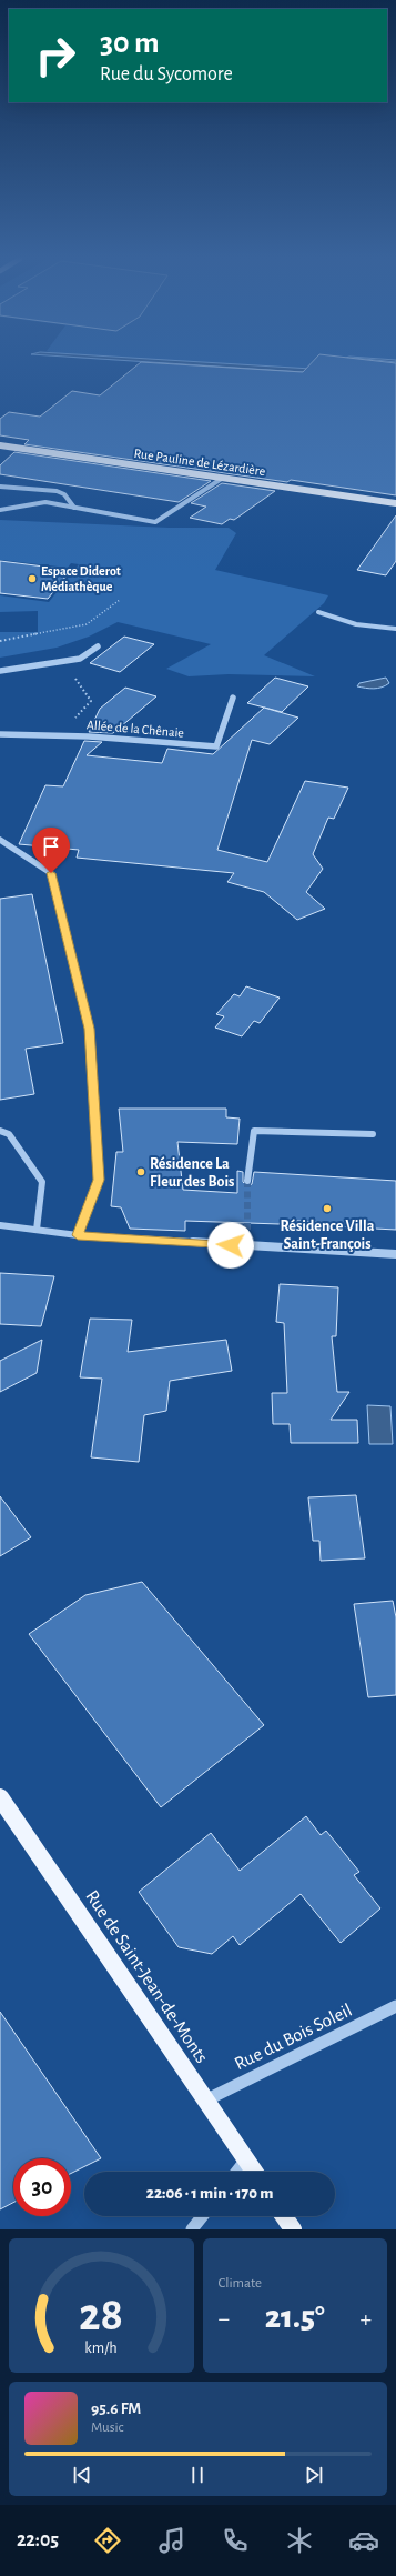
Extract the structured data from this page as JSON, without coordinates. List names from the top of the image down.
{
  "streets": {
    "main road": ["Rue Pauline de Lézardière", "Rue de Saint-Jean-de-Monts"],
    "street": ["Allée de la Chênaie", "Rue du Bois Soleil"]
  },
  "crossings": [
    ["Rue de Saint-Jean-de-Monts", "Rue du Bois Soleil"]
  ],
  "places": ["Espace Diderot Médiathèque", "Résidence La Fleur des Bois", "Résidence Villa Saint-François"],
  "page": {
    "turn": ["30 m", "Rue du Sycomore"],
    "limit": "30",
    "trip": "22:06 · 1 min · 170 m",
    "tile": "Climate",
    "heat": ["−", "21.5°", "+"],
    "song": ["95.6 FM", "Music"],
    "tabs": "22:05",
    "gauge": ["28", "km/h"]
  }
}
